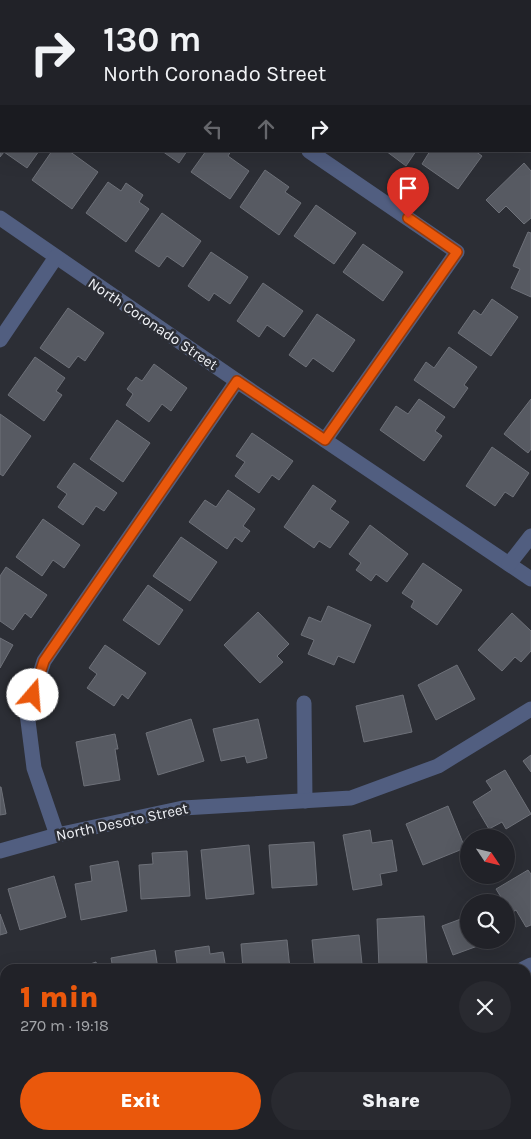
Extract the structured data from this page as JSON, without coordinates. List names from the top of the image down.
{
  "streets": {
    "street": ["North Coronado Street", "North Desoto Street"]
  },
  "north": "bottom right",
  "page": {
    "turn": ["130 m", "North Coronado Street"],
    "heading": ["1 min", "270 m · 19:18"],
    "buttons": ["Exit", "Share"]
  }
}
